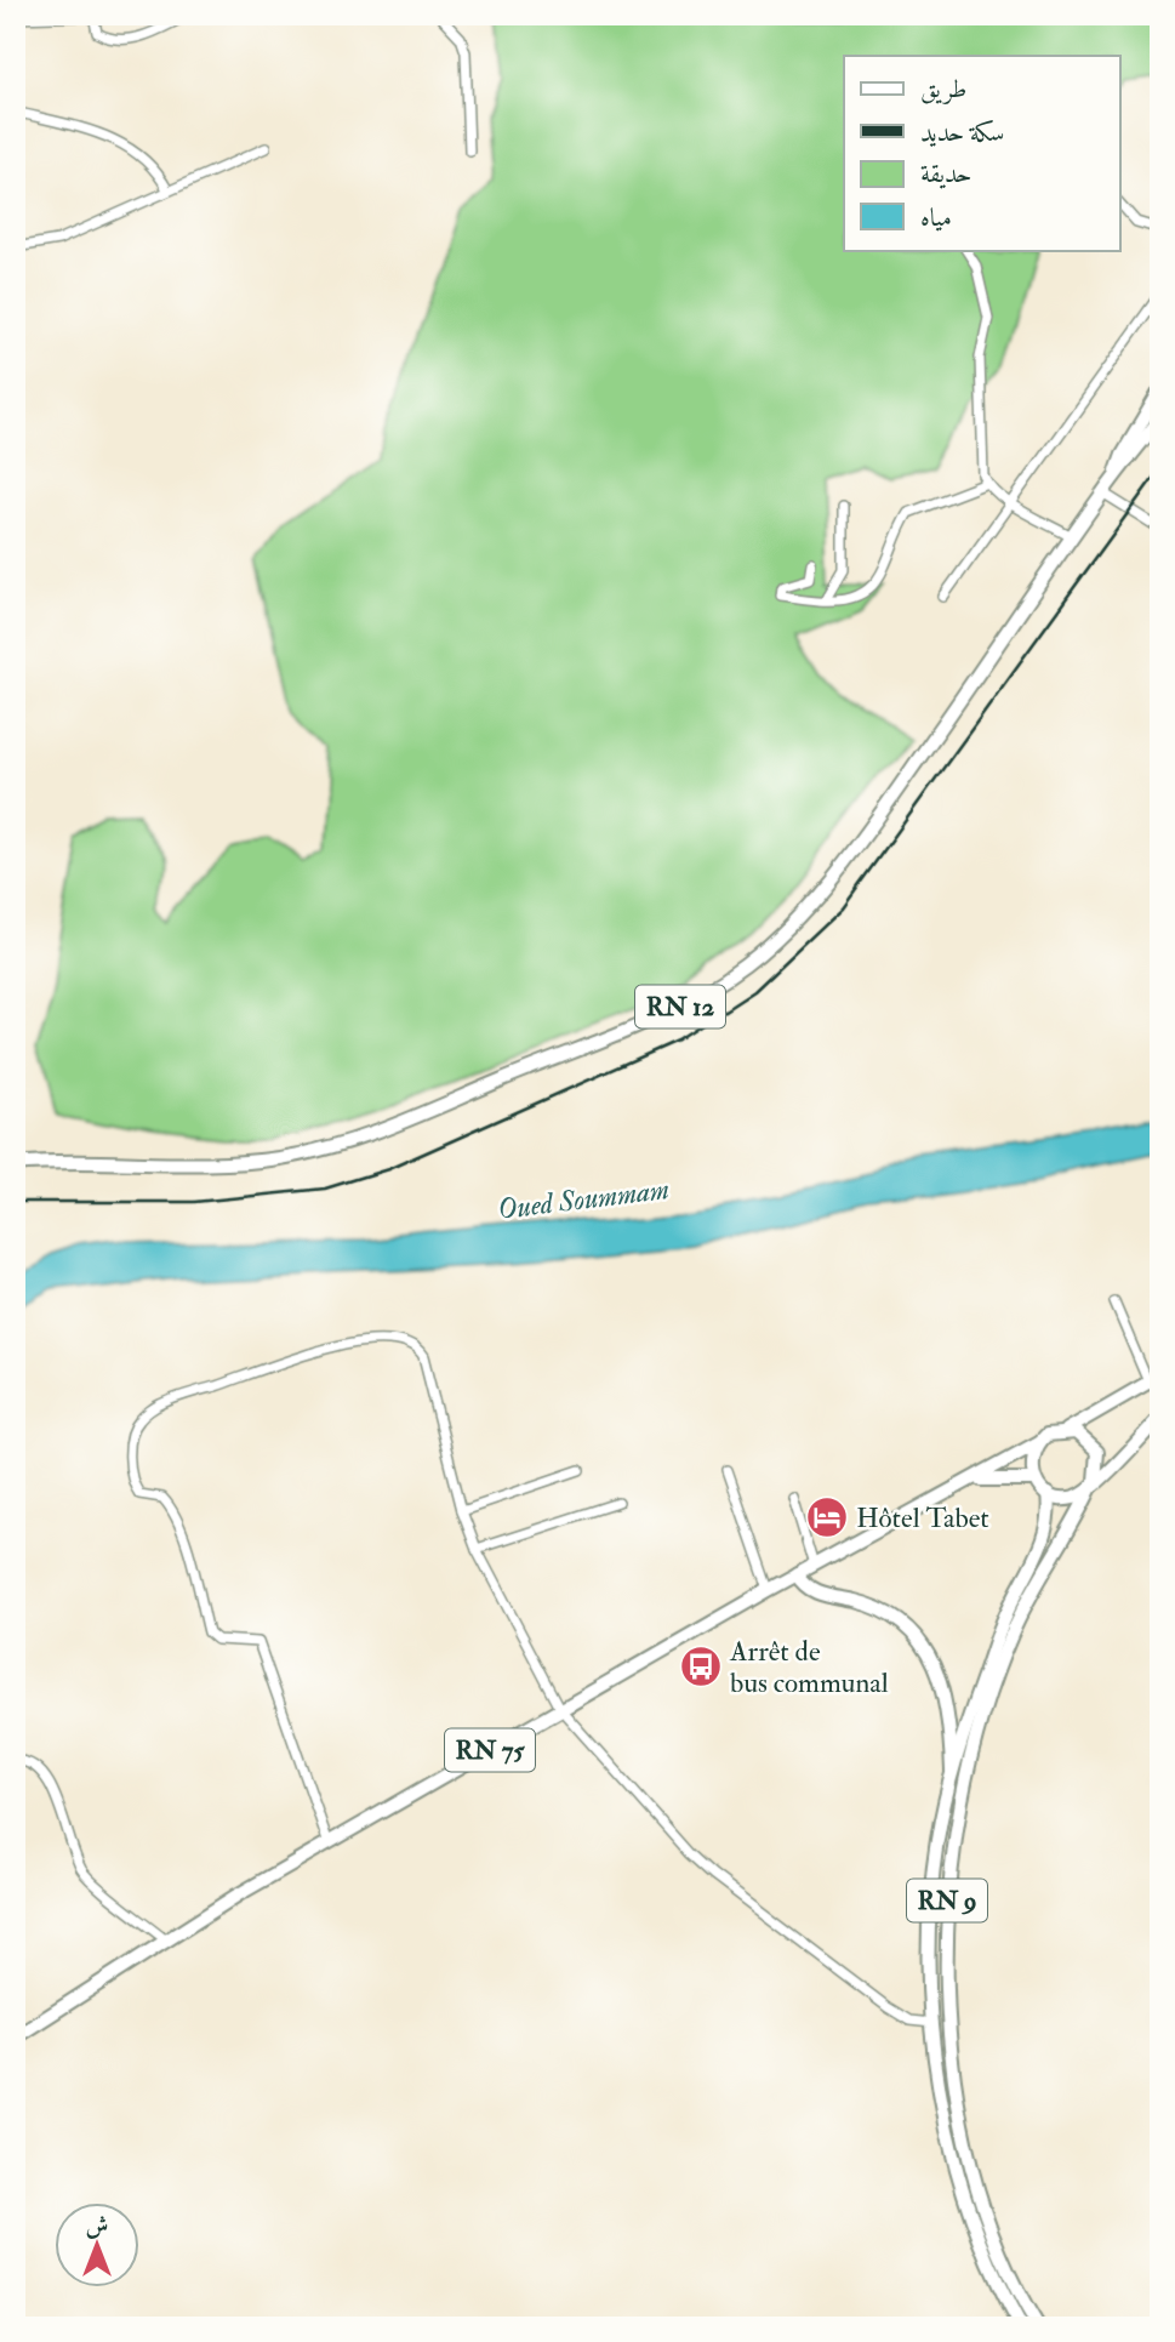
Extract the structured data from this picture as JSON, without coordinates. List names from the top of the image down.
{
  "streets": {
    "main road": ["RN 12", "RN 75", "RN 9"]
  },
  "crossings": [
    ["RN 75", "RN 9"]
  ],
  "water": ["Oued Soummam"],
  "places": {
    "hotel": ["Hôtel Tabet"],
    "bus stop": ["Arrêt de bus communal"]
  },
  "legend": [
    "طريق",
    "سكة حديد",
    "حديقة",
    "مياه"
  ],
  "north": "top"
}
